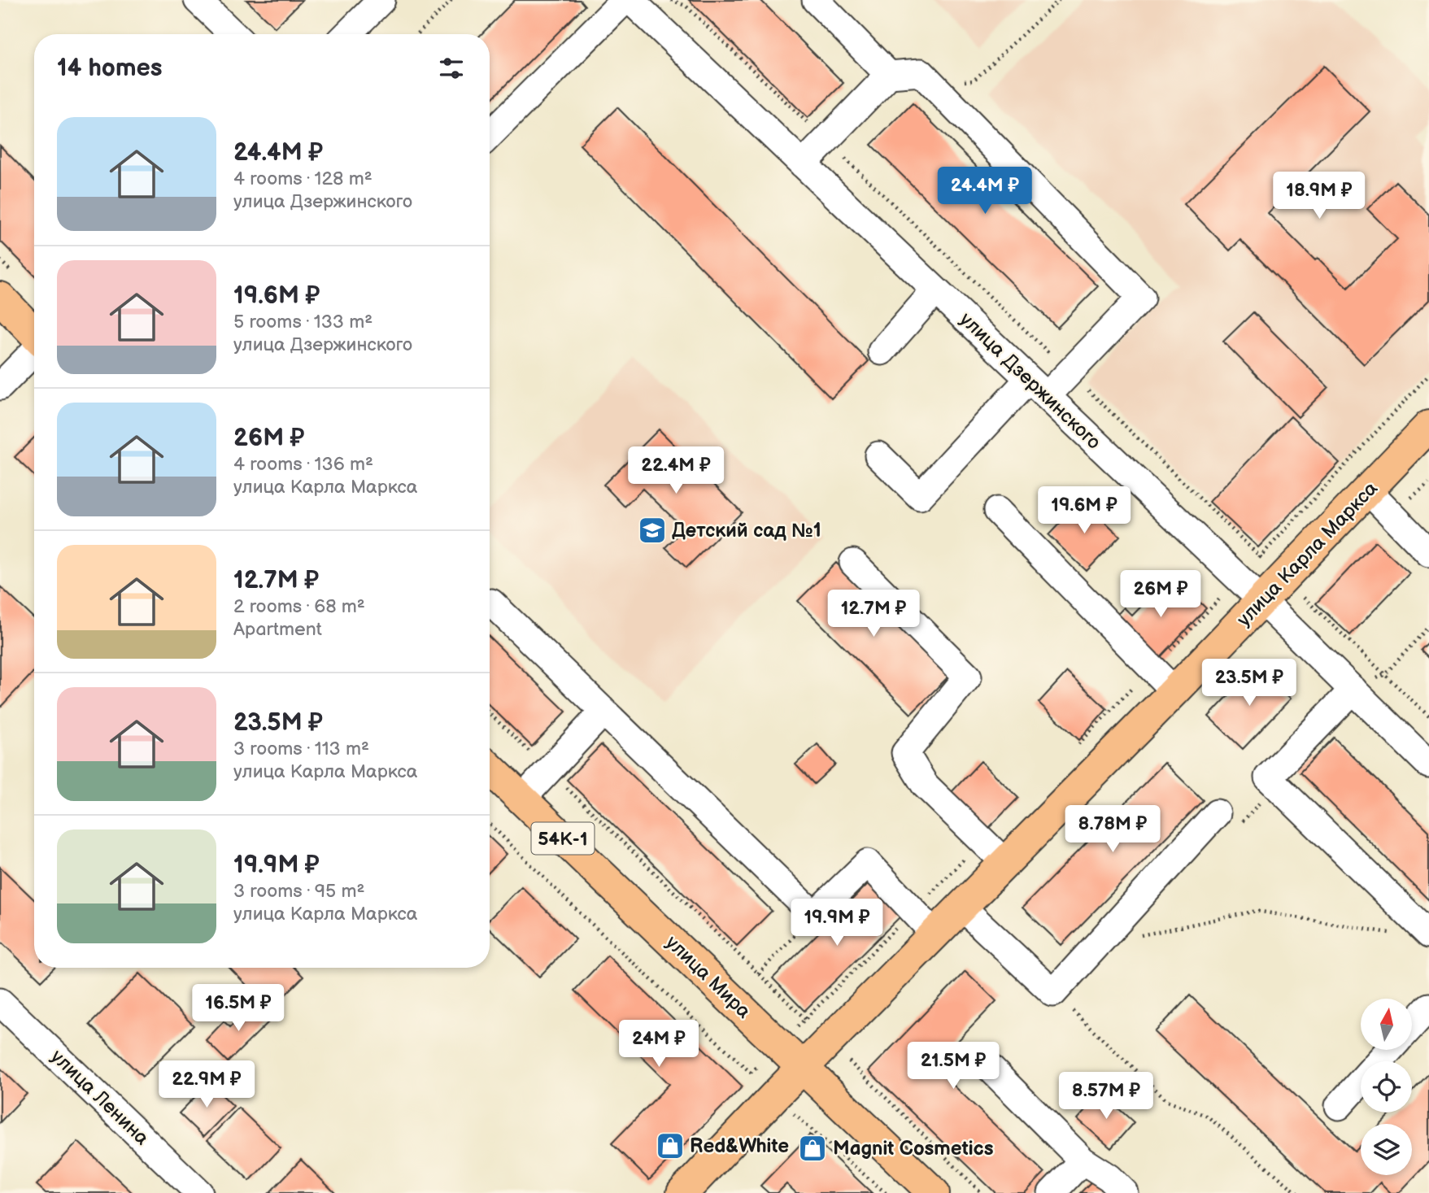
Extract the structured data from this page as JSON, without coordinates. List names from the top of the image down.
{
  "streets": {
    "main road": ["улица Карла Маркса", "54К-1", "улица Мира"],
    "street": ["улица Дзержинского", "улица Ленина"]
  },
  "crossings": [
    ["улица Дзержинского", "улица Карла Маркса"],
    ["улица Карла Маркса", "улица Мира"]
  ],
  "places": {
    "school or university": ["Детский сад №1"],
    "shop": ["Red&White", "Magnit Cosmetics"]
  },
  "north": "top",
  "page": {
    "heading": "14 homes",
    "list": [
      {
        "name": "24.4M ₽",
        "note": "4 rooms · 128 m² · улица Дзержинского"
      },
      {
        "name": "19.6M ₽",
        "note": "5 rooms · 133 m² · улица Дзержинского"
      },
      {
        "name": "26M ₽",
        "note": "4 rooms · 136 m² · улица Карла Маркса"
      },
      {
        "name": "12.7M ₽",
        "note": "2 rooms · 68 m² · Apartment"
      },
      {
        "name": "23.5M ₽",
        "note": "3 rooms · 113 m² · улица Карла Маркса"
      },
      {
        "name": "19.9M ₽",
        "note": "3 rooms · 95 m² · улица Карла Маркса"
      }
    ],
    "price": [
      "24.4M ₽",
      "18.9M ₽",
      "22.4M ₽",
      "19.6M ₽",
      "26M ₽",
      "12.7M ₽",
      "23.5M ₽",
      "8.78M ₽",
      "19.9M ₽",
      "16.5M ₽",
      "24M ₽",
      "21.5M ₽",
      "22.9M ₽",
      "8.57M ₽"
    ]
  }
}
